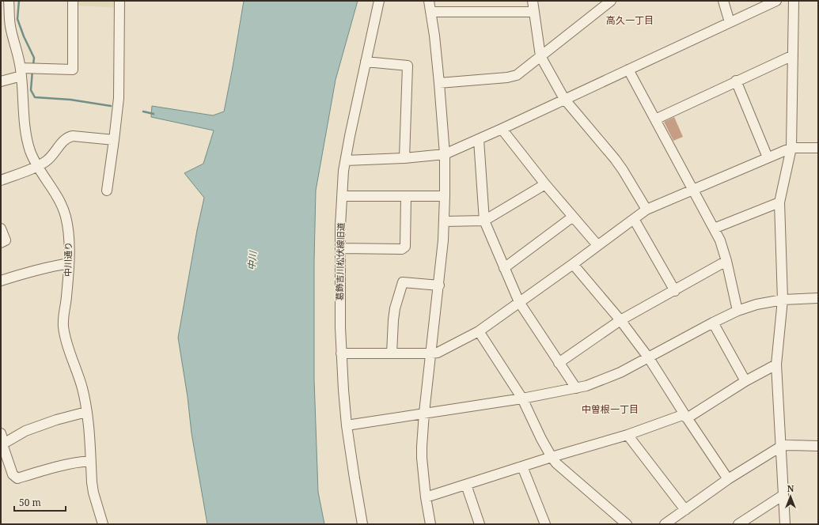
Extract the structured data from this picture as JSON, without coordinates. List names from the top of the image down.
{
  "streets": {
    "street": ["中川通り", "葛飾吉川松伏線旧道"]
  },
  "districts": ["高久一丁目", "中曽根一丁目"],
  "water": ["中川"],
  "scale_bar": "50 m",
  "north": "top"
}
